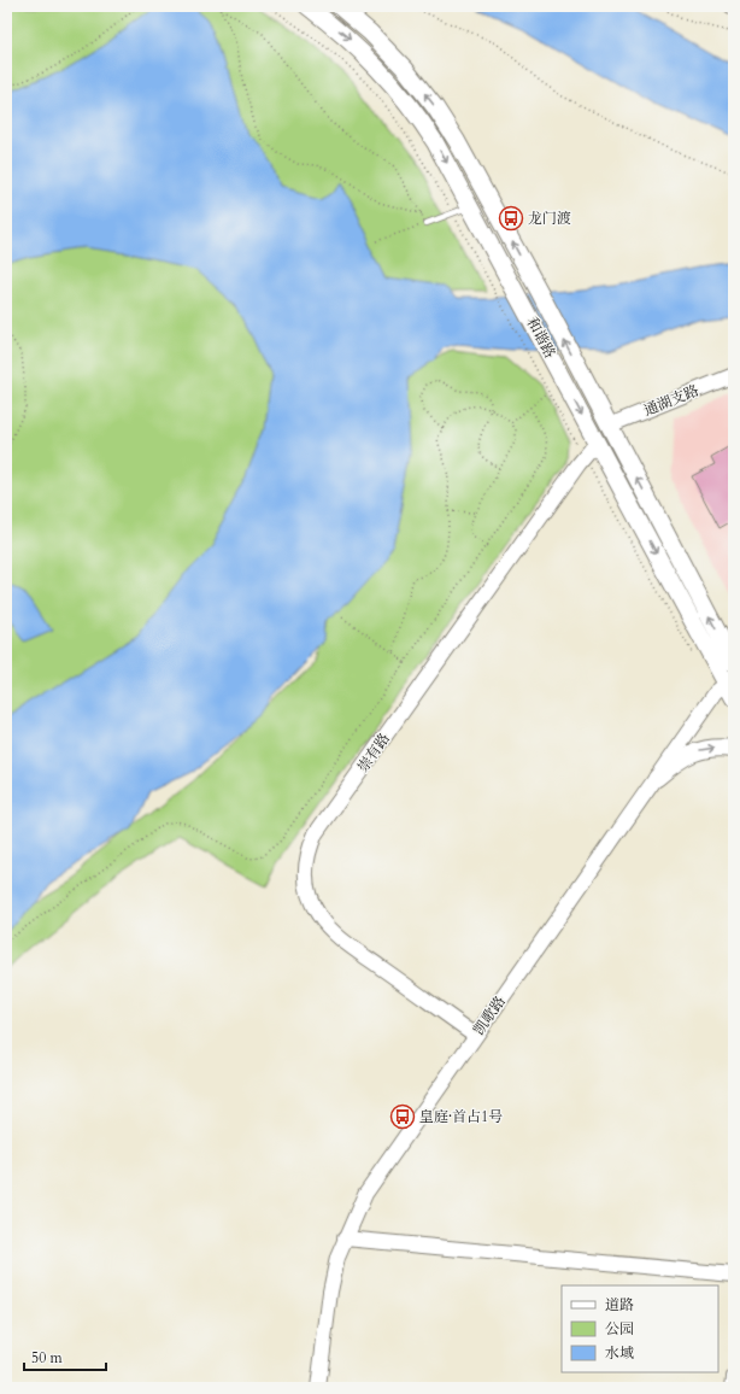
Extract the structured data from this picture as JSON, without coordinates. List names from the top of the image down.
{
  "streets": {
    "main road": ["和谐路"],
    "street": ["通湖支路", "崇有路", "凯歌路"]
  },
  "crossings": [
    ["和谐路", "通湖支路"],
    ["和谐路", "崇有路"],
    ["和谐路", "凯歌路"],
    ["崇有路", "凯歌路"]
  ],
  "places": {
    "bus stop": ["龙门渡", "皇庭·首占1号"]
  },
  "legend": ["道路", "公园", "水域"],
  "scale_bar": "50 m"
}
